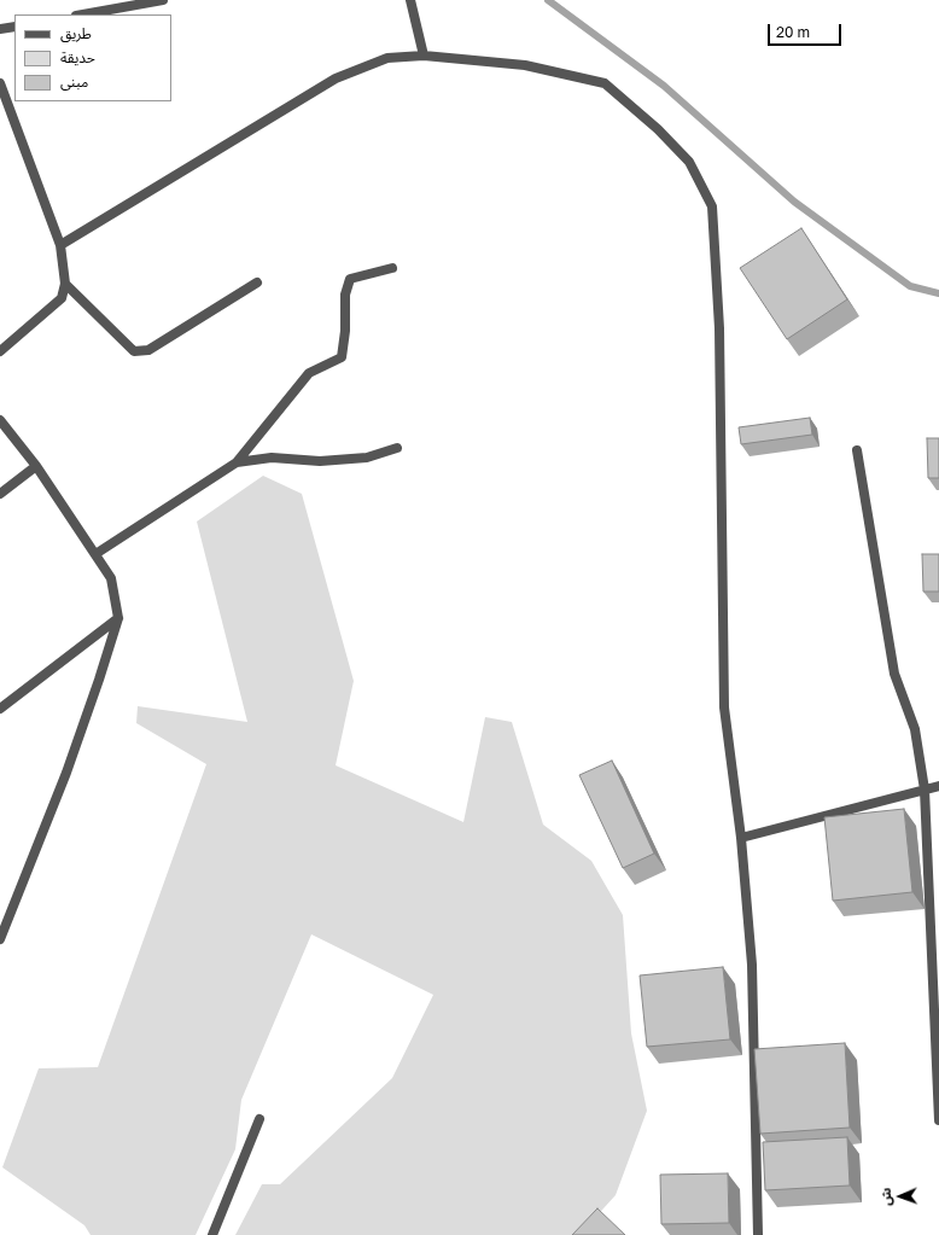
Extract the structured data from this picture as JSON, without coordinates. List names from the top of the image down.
{
  "legend": ["طريق", "حديقة", "مبنى"],
  "scale_bar": "20 m",
  "north": "left"
}
